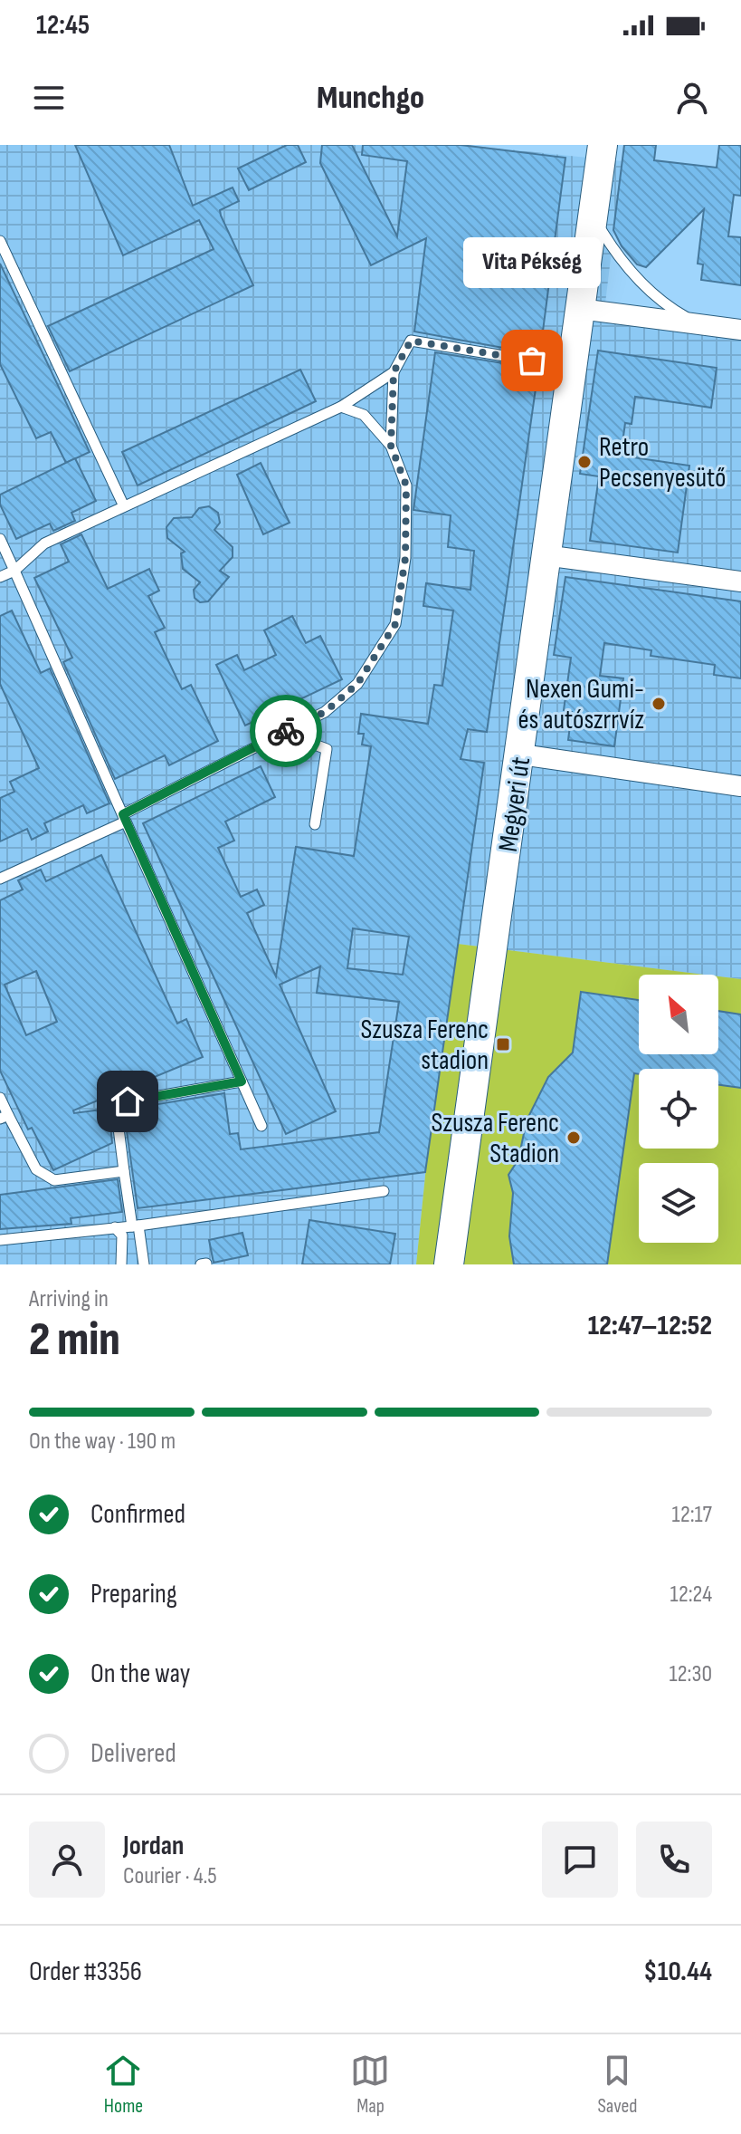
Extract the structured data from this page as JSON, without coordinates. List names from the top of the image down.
{
  "streets": {
    "main road": ["Megyeri út"]
  },
  "places": {
    "other": [
      "Vita Pékség",
      "Retro Pecsenyesütő",
      "Nexen Gumi- és autószrrvíz",
      "Szusza Ferenc Stadion"
    ],
    "transit": ["Szusza Ferenc stadion"]
  },
  "north": "top left",
  "page": {
    "status": "12:45",
    "header": "Munchgo",
    "bubble": "Vita Pékség",
    "heading": ["2 min", "Arriving in", "12:47–12:52"],
    "panel": [
      "Jordan",
      "Courier · 4.5",
      "Order #3356",
      "$10.44"
    ],
    "bar": "On the way · 190 m",
    "list": [
      ["Confirmed", "12:17"],
      ["Preparing", "12:24"],
      ["On the way", "12:30"],
      "Delivered"
    ],
    "tabs": ["Home", "Map", "Saved"]
  }
}
